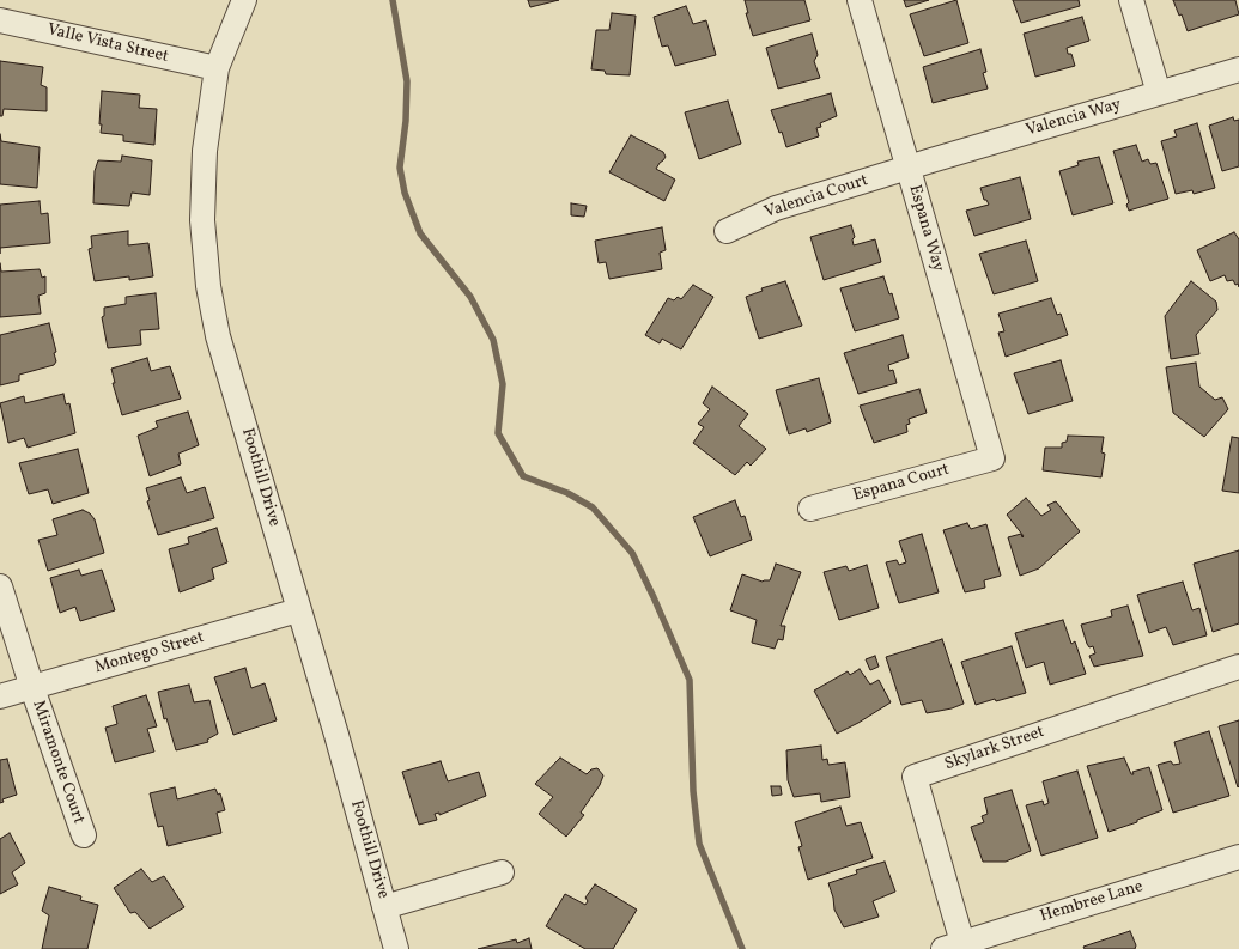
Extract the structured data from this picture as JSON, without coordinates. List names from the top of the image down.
{
  "streets": {
    "street": [
      "Valle Vista Street",
      "Valencia Way",
      "Valencia Court",
      "Espana Way",
      "Foothill Drive",
      "Espana Court",
      "Montego Street",
      "Skylark Street",
      "Miramonte Court",
      "Hembree Lane"
    ]
  },
  "crossings": [
    ["Valle Vista Street", "Foothill Drive"],
    ["Valencia Way", "Valencia Court"],
    ["Valencia Way", "Espana Way"],
    ["Valencia Court", "Espana Way"],
    ["Espana Way", "Espana Court"],
    ["Foothill Drive", "Montego Street"],
    ["Montego Street", "Miramonte Court"],
    ["Skylark Street", "Hembree Lane"]
  ]
}
